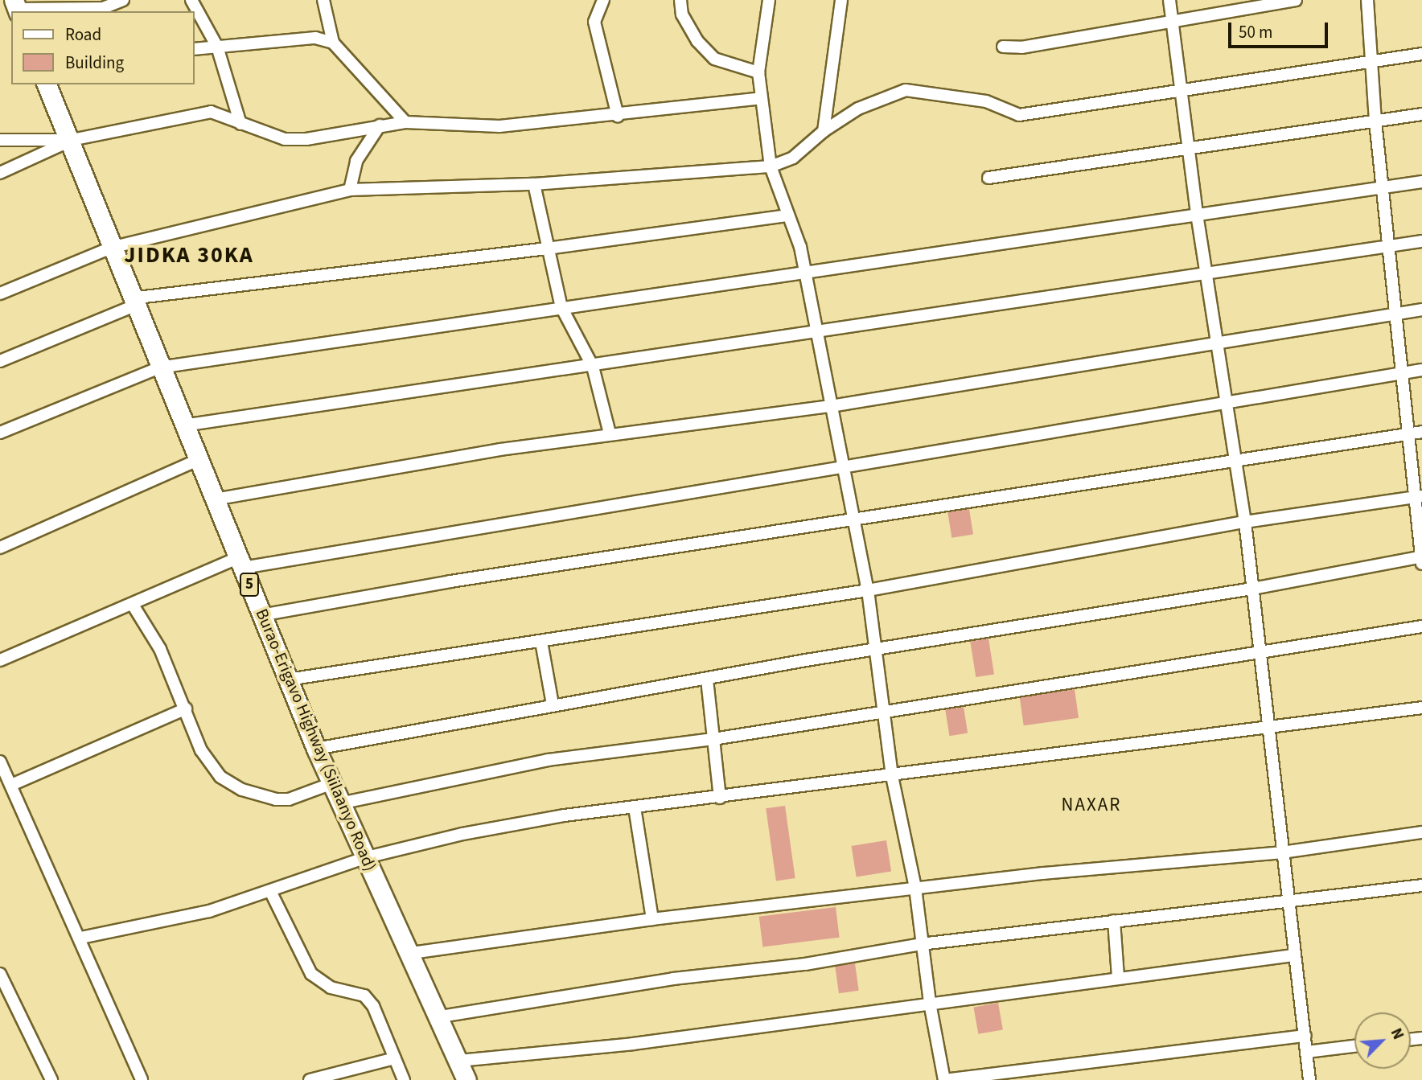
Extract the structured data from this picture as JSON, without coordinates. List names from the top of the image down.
{
  "streets": {
    "highway": ["5", "Burao-Erigavo Highway (Siilaanyo Road)"]
  },
  "districts": ["JIDKA 30KA", "NAXAR"],
  "legend": ["Road", "Building"],
  "scale_bar": "50 m",
  "north": "top right"
}
